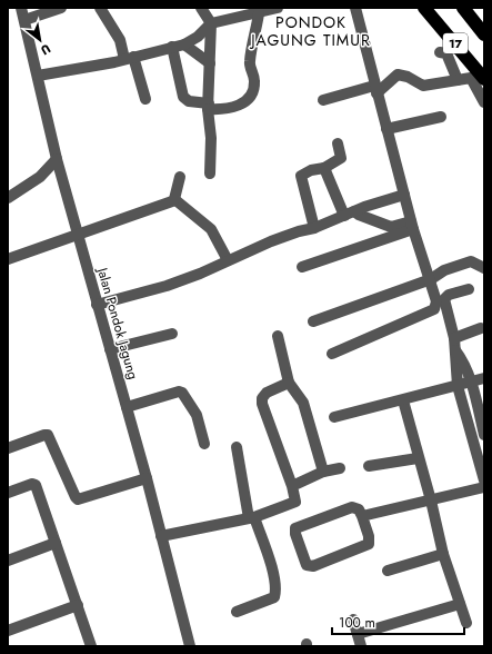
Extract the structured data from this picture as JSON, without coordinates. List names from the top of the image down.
{
  "streets": {
    "highway": ["17"],
    "street": ["Jalan Pondok Jagung"]
  },
  "districts": ["PONDOK JAGUNG TIMUR"],
  "scale_bar": "100 m",
  "north": "bottom right"
}
